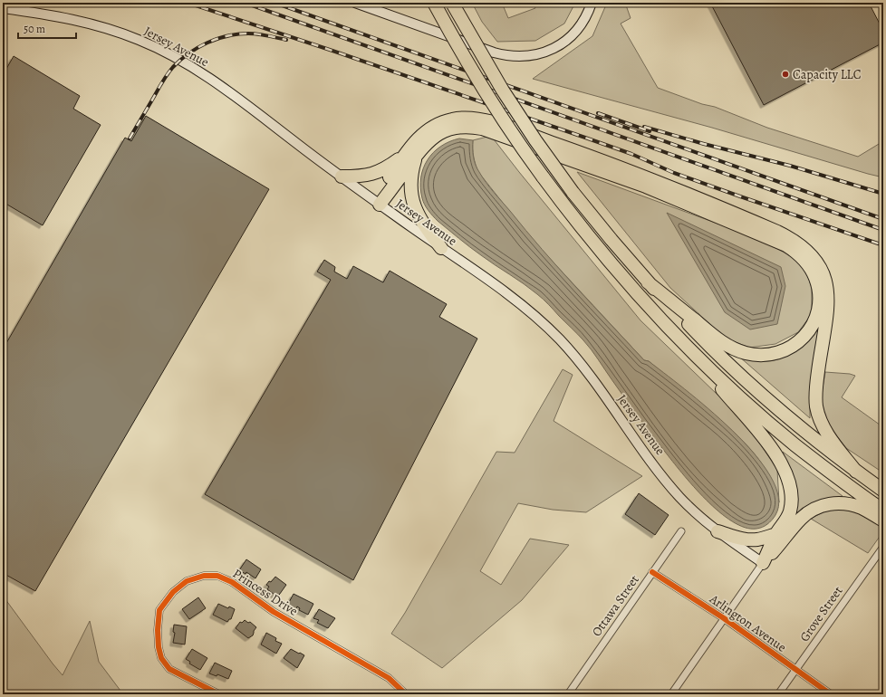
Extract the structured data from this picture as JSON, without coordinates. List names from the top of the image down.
{
  "streets": {
    "main road": ["Jersey Avenue"],
    "street": [
      "Princess Drive",
      "Ottawa Street",
      "Grove Street",
      "Arlington Avenue"
    ]
  },
  "crossings": [
    ["Ottawa Street", "Arlington Avenue"],
    ["Grove Street", "Arlington Avenue"]
  ],
  "places": ["Capacity LLC"],
  "scale_bar": "50 m"
}
